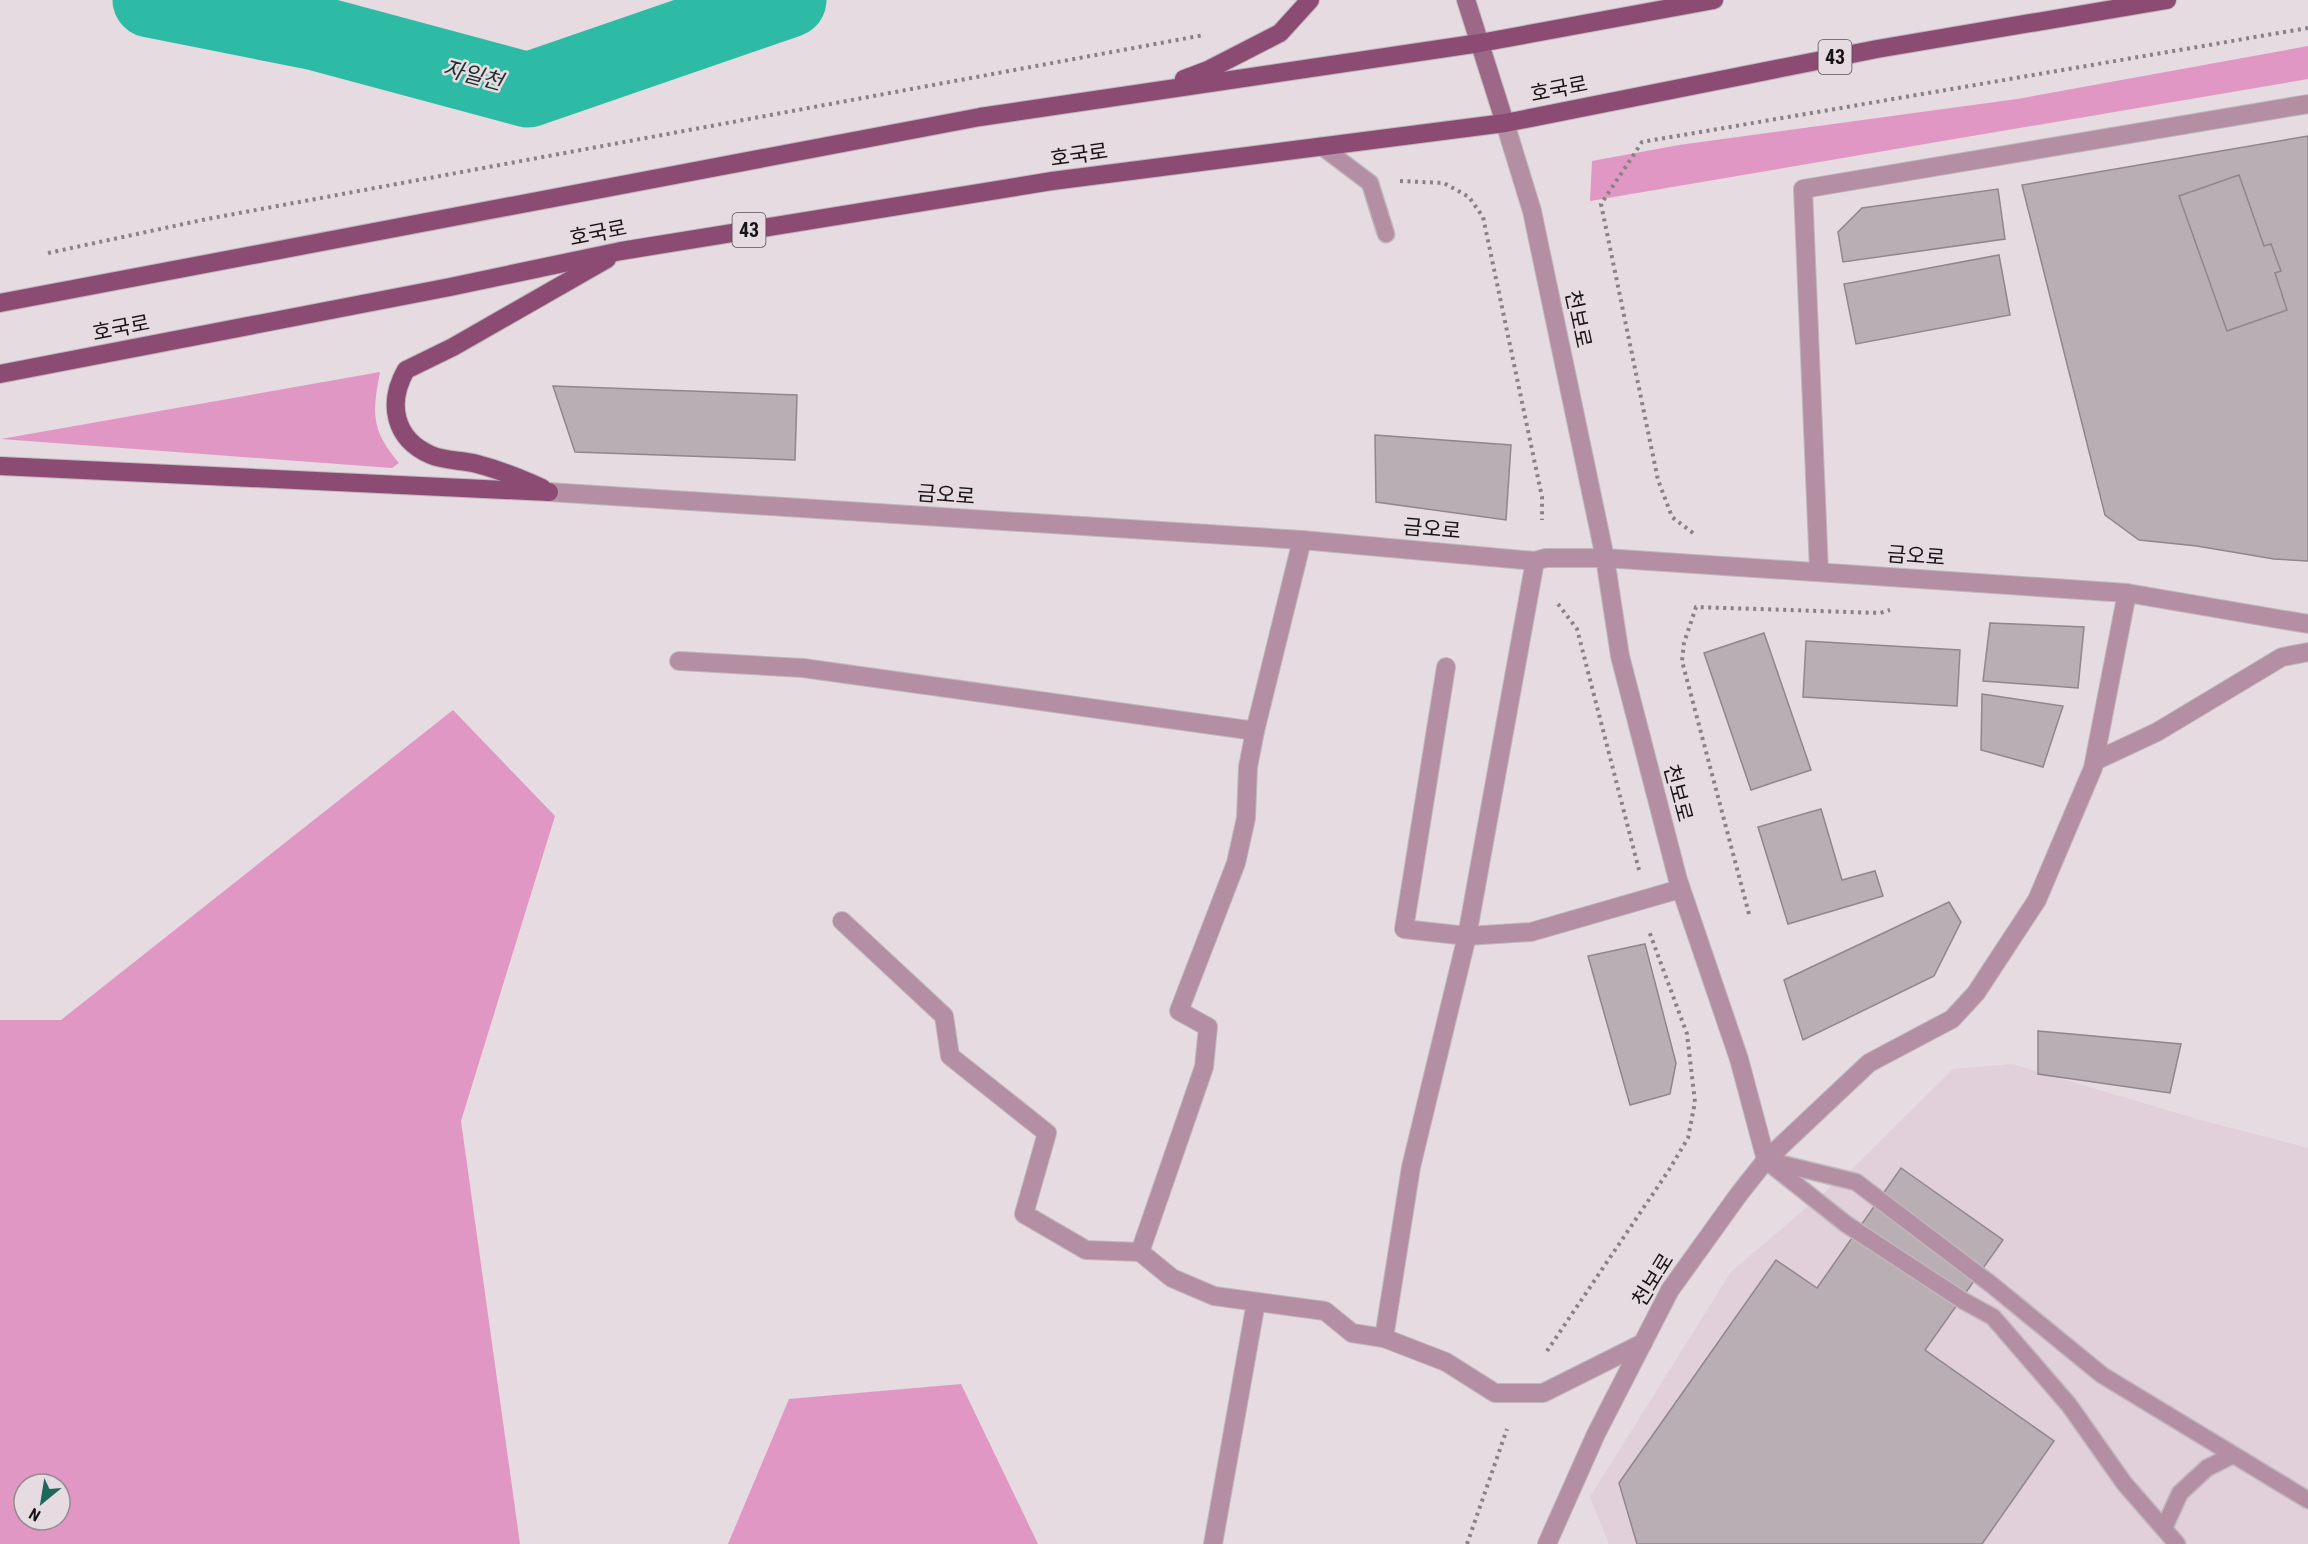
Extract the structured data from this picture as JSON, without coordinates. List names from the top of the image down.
{
  "streets": {
    "main road": ["43", "호국로", "천보로"],
    "street": ["금오로"]
  },
  "crossings": [
    ["호국로", "천보로"],
    ["천보로", "금오로"]
  ],
  "water": ["자일천"],
  "north": "bottom left"
}
